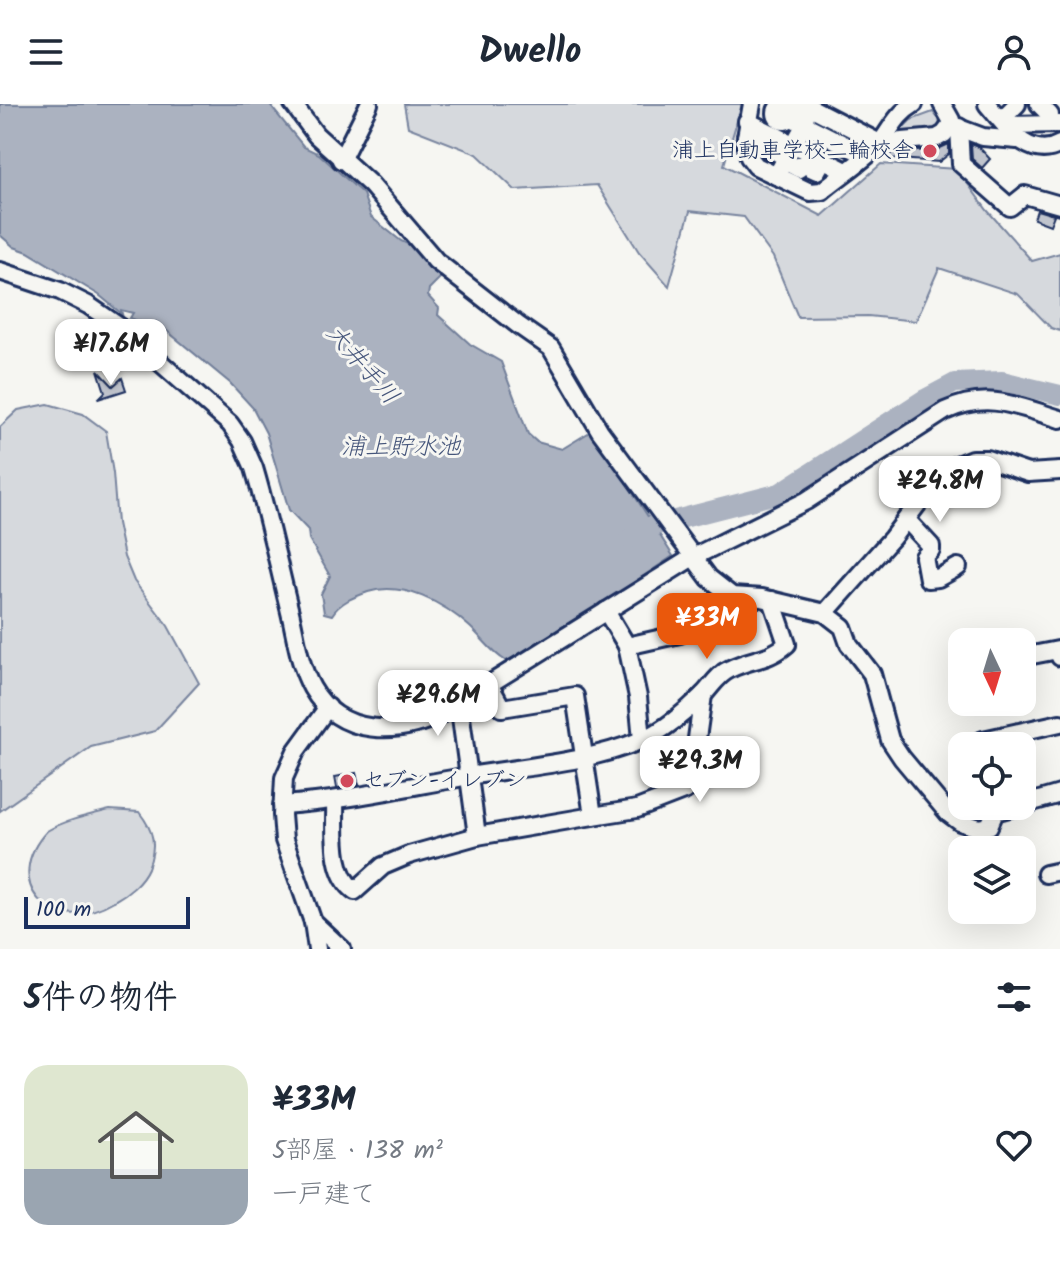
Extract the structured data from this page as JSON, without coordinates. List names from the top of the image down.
{
  "water": ["大井手川", "浦上貯水池"],
  "places": ["浦上自動車学校二輪校舎", "セブン-イレブン"],
  "scale_bar": "100 m",
  "north": "bottom",
  "page": {
    "header": "Dwello",
    "price": [
      "¥17.6M",
      "¥24.8M",
      "¥33M",
      "¥29.6M",
      "¥29.3M"
    ],
    "scale": "100 m",
    "heading": "5件の物件",
    "list": [
      {
        "name": "¥33M",
        "note": "5部屋 · 138 m² · 一戸建て"
      }
    ]
  }
}
